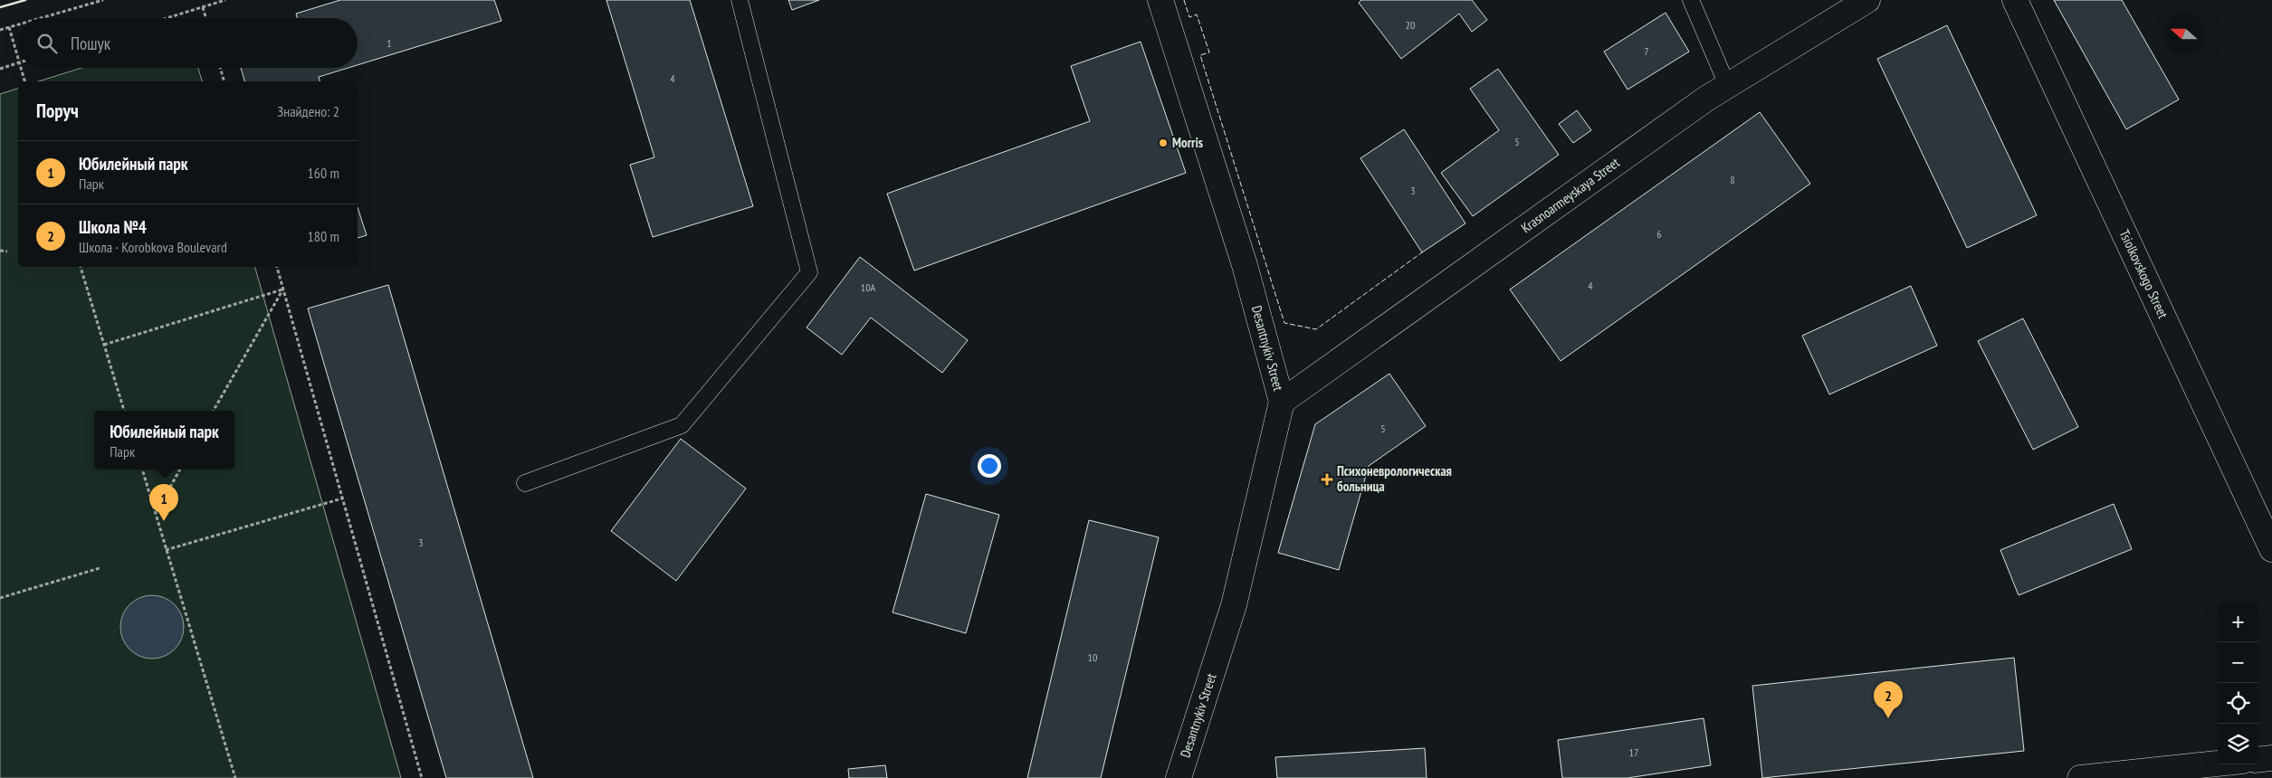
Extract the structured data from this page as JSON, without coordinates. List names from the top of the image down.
{
  "streets": {
    "street": ["Krasnoarmeyskaya Street", "Tsiolkovskogo Street", "Desantnykiv Street"]
  },
  "crossings": [
    ["Krasnoarmeyskaya Street", "Desantnykiv Street"]
  ],
  "places": {
    "other": ["Morris"],
    "health": ["Психоневрологическая больница"]
  },
  "house_numbers": [
    "20",
    "1",
    "7",
    "4",
    "5",
    "8",
    "3",
    "6",
    "4",
    "10А",
    "5",
    "3",
    "10",
    "17"
  ],
  "north": "left",
  "page": {
    "search": "Пошук",
    "heading": ["Поруч", "Знайдено: 2"],
    "list": [
      {
        "mark": "1",
        "name": "Юбилейный парк",
        "note": "Парк",
        "value": "160 m"
      },
      {
        "mark": "2",
        "name": "Школа №4",
        "note": "Школа · Korobkova Boulevard",
        "value": "180 m"
      }
    ],
    "popup": ["Юбилейный парк", "Парк"],
    "pins": ["1", "2"],
    "map_buttons": ["+", "−"]
  }
}
